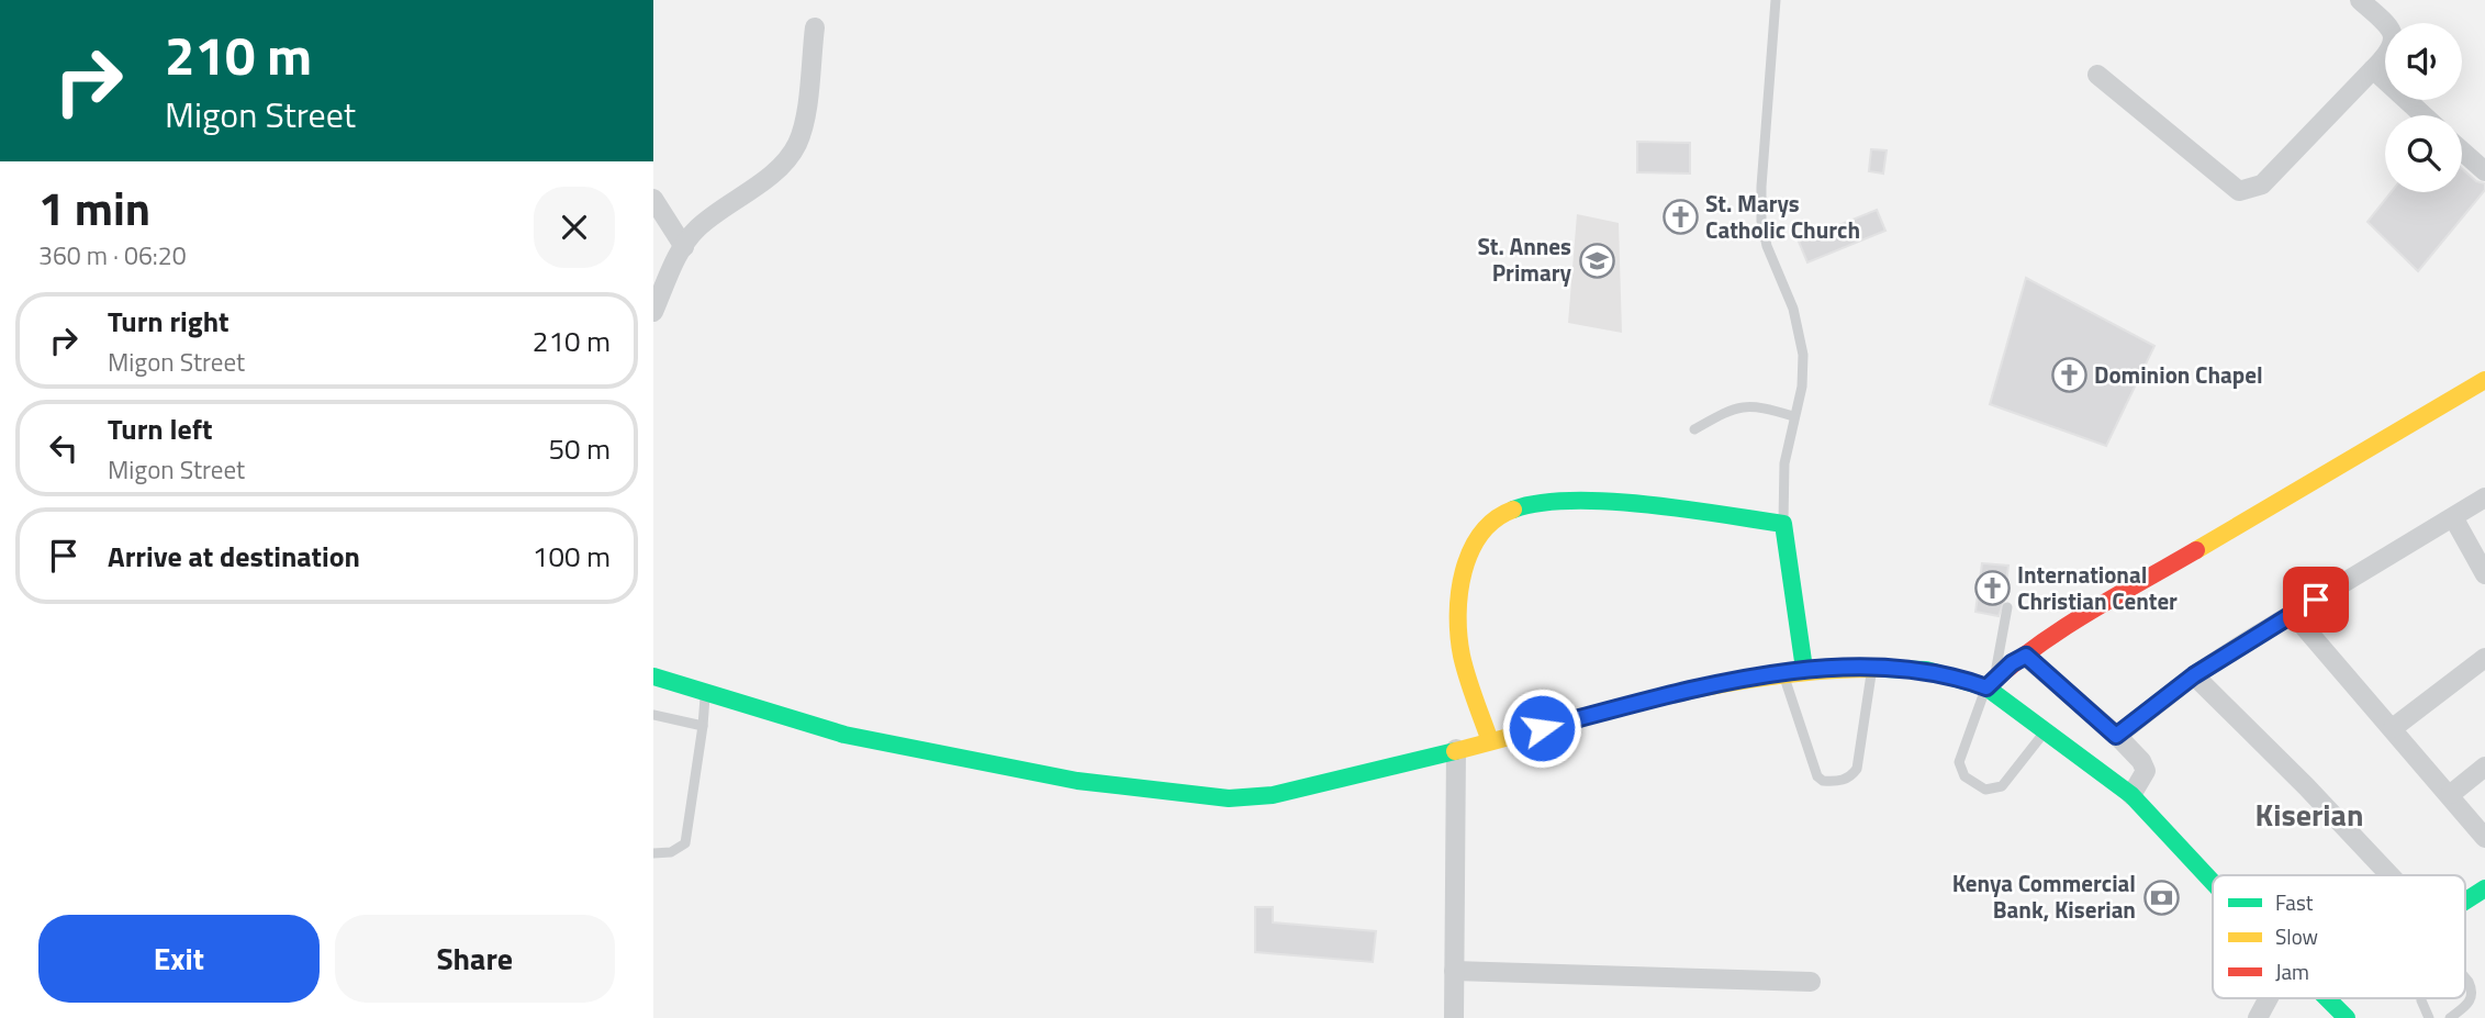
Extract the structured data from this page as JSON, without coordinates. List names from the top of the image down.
{
  "districts": ["Kiserian"],
  "places": {
    "church": ["St. Marys Catholic Church", "Dominion Chapel", "International Christian Center"],
    "school or university": ["St. Annes Primary"],
    "bank": ["Kenya Commercial Bank, Kiserian"]
  },
  "legend": ["Fast", "Slow", "Jam"],
  "page": {
    "turn": ["210 m", "Migon Street"],
    "heading": ["1 min", "360 m · 06:20"],
    "list": [
      {
        "name": "Turn right",
        "note": "Migon Street",
        "value": "210 m"
      },
      {
        "name": "Turn left",
        "note": "Migon Street",
        "value": "50 m"
      },
      {
        "name": "Arrive at destination",
        "value": "100 m"
      }
    ],
    "buttons": ["Exit", "Share"]
  }
}
